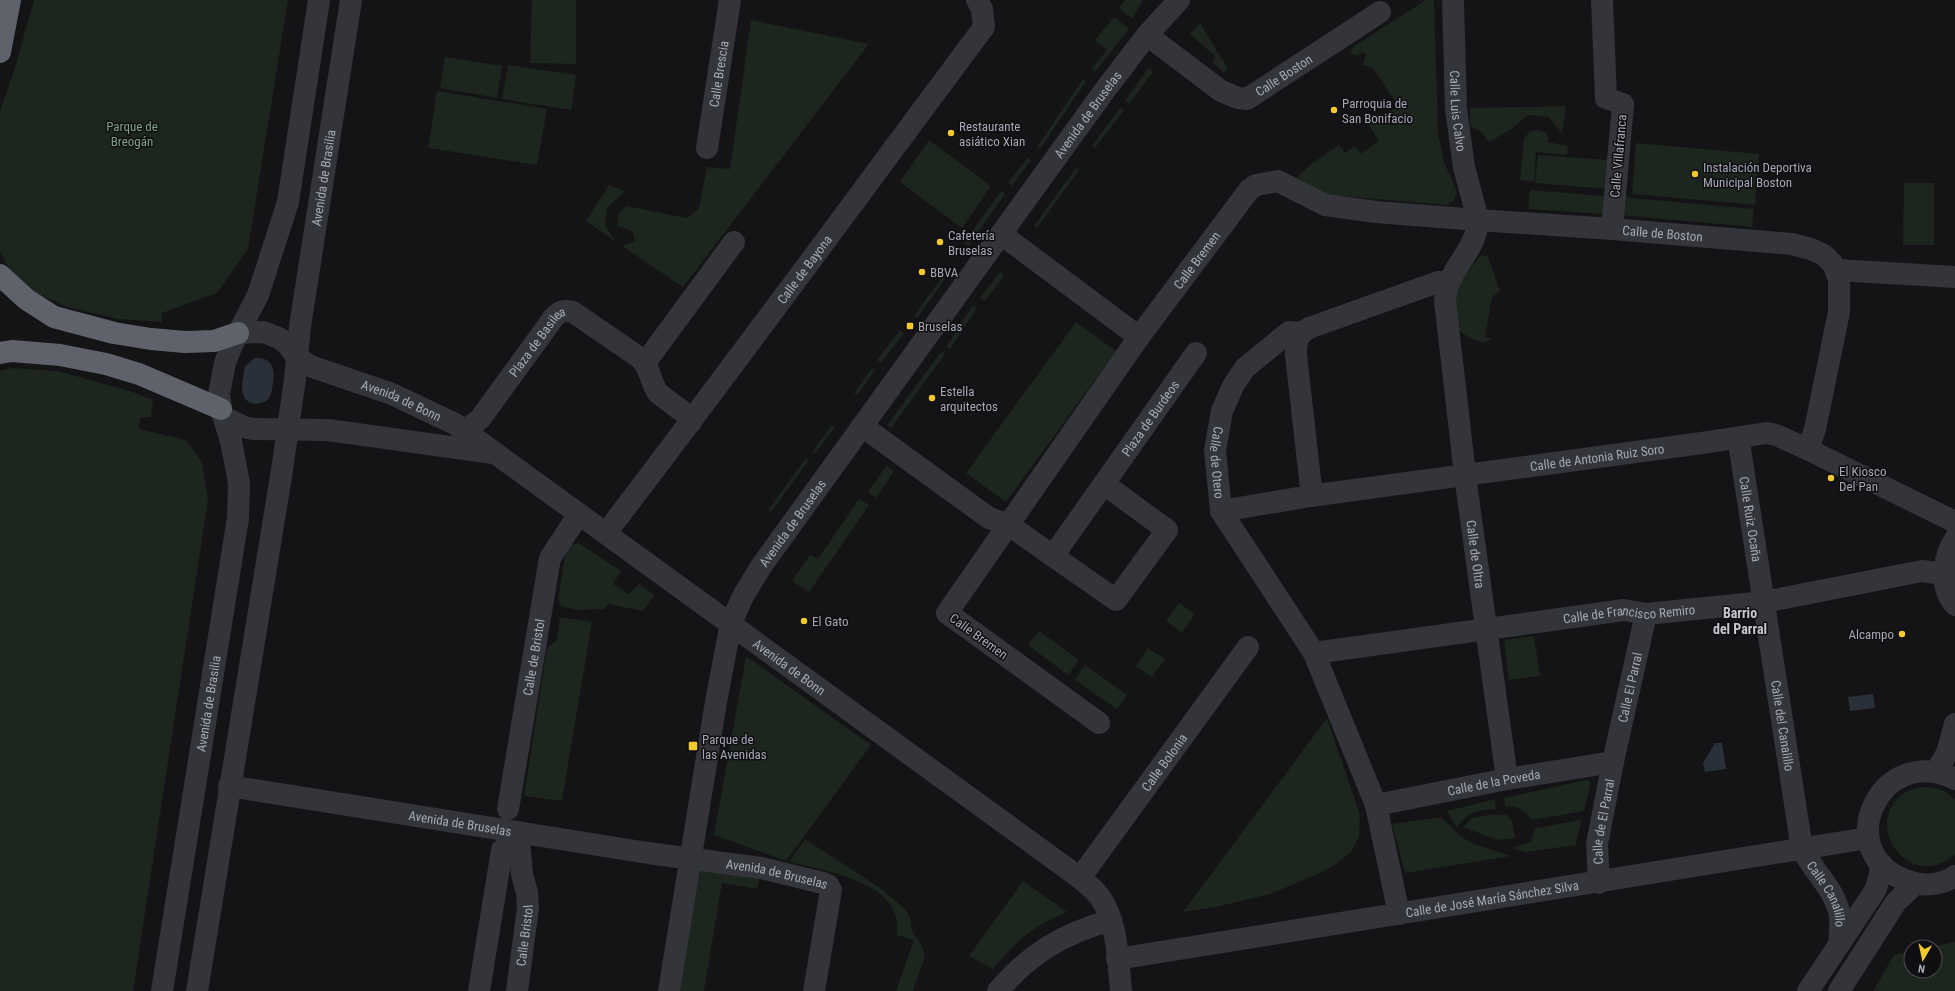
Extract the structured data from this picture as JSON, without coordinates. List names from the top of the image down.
{
  "streets": {
    "street": [
      "Calle Brescia",
      "Calle Boston",
      "Calle Luis Calvo",
      "Avenida de Bruselas",
      "Calle Villafranca",
      "Avenida de Brasilia",
      "Calle de Boston",
      "Calle Bremen",
      "Calle de Bayona",
      "Plaza de Basilea",
      "Avenida de Bonn",
      "Plaza de Burdeos",
      "Calle de Antonia Ruiz Soro",
      "Calle de Otero",
      "Calle Ruiz Ocaña",
      "Calle de Oltra",
      "Calle de Francisco Remiro",
      "Calle de Bristol",
      "Calle El Parral",
      "Calle del Canalillo",
      "Calle Bolonia",
      "Calle de la Poveda",
      "Calle de El Parral",
      "Calle Canalillo",
      "Calle de José María Sánchez Silva",
      "Calle Bristol"
    ]
  },
  "crossings": [
    ["Calle Boston", "Avenida de Bruselas"],
    ["Calle Luis Calvo", "Calle de Boston"],
    ["Calle Luis Calvo", "Calle Bremen"],
    ["Avenida de Bruselas", "Avenida de Bonn"],
    ["Avenida de Bruselas", "Calle Bristol"],
    ["Calle Villafranca", "Calle de Boston"],
    ["Avenida de Brasilia", "Avenida de Bonn"],
    ["Calle de Boston", "Calle Bremen"],
    ["Calle de Bayona", "Avenida de Bonn"],
    ["Plaza de Basilea", "Avenida de Bonn"],
    ["Avenida de Bonn", "Calle de Bristol"],
    ["Avenida de Bonn", "Calle Bolonia"],
    ["Avenida de Bonn", "Calle de José María Sánchez Silva"],
    ["Calle de Antonia Ruiz Soro", "Calle de Otero"],
    ["Calle de Antonia Ruiz Soro", "Calle Ruiz Ocaña"],
    ["Calle de Antonia Ruiz Soro", "Calle de Oltra"],
    ["Calle de Otero", "Calle de Oltra"],
    ["Calle Ruiz Ocaña", "Calle de Francisco Remiro"],
    ["Calle Ruiz Ocaña", "Calle del Canalillo"],
    ["Calle de Oltra", "Calle de Francisco Remiro"],
    ["Calle de Oltra", "Calle de la Poveda"],
    ["Calle de Francisco Remiro", "Calle El Parral"],
    ["Calle de Francisco Remiro", "Calle del Canalillo"],
    ["Calle El Parral", "Calle de la Poveda"],
    ["Calle El Parral", "Calle de El Parral"],
    ["Calle del Canalillo", "Calle Canalillo"],
    ["Calle del Canalillo", "Calle de José María Sánchez Silva"],
    ["Calle de la Poveda", "Calle de El Parral"],
    ["Calle de El Parral", "Calle de José María Sánchez Silva"],
    ["Calle Canalillo", "Calle de José María Sánchez Silva"]
  ],
  "districts": ["Barrio del Parral"],
  "parks": ["Parque de Breogán"],
  "places": {
    "other": [
      "Parroquia de San Bonifacio",
      "Restaurante asiático Xian",
      "Instalación Deportiva Municipal Boston",
      "Cafetería Bruselas",
      "BBVA",
      "Estella arquitectos",
      "El Kiosco Del Pan",
      "El Gato",
      "Alcampo"
    ],
    "transit": ["Bruselas", "Parque de las Avenidas"]
  },
  "north": "bottom"
}
